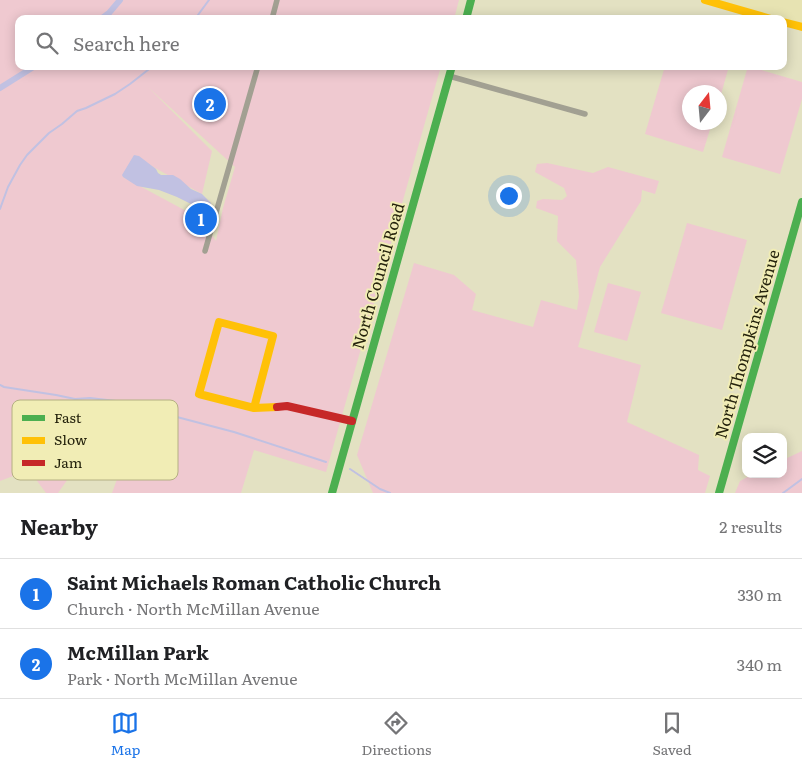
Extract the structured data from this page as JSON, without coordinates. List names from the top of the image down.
{
  "streets": {
    "street": ["North Council Road", "North Thompkins Avenue"]
  },
  "legend": ["Fast", "Slow", "Jam"],
  "north": "top",
  "page": {
    "search": "Search here",
    "pins": ["2", "1"],
    "heading": ["Nearby", "2 results"],
    "list": [
      {
        "mark": "1",
        "name": "Saint Michaels Roman Catholic Church",
        "note": "Church · North McMillan Avenue",
        "value": "330 m"
      },
      {
        "mark": "2",
        "name": "McMillan Park",
        "note": "Park · North McMillan Avenue",
        "value": "340 m"
      }
    ],
    "nav": ["Map", "Directions", "Saved"]
  }
}
